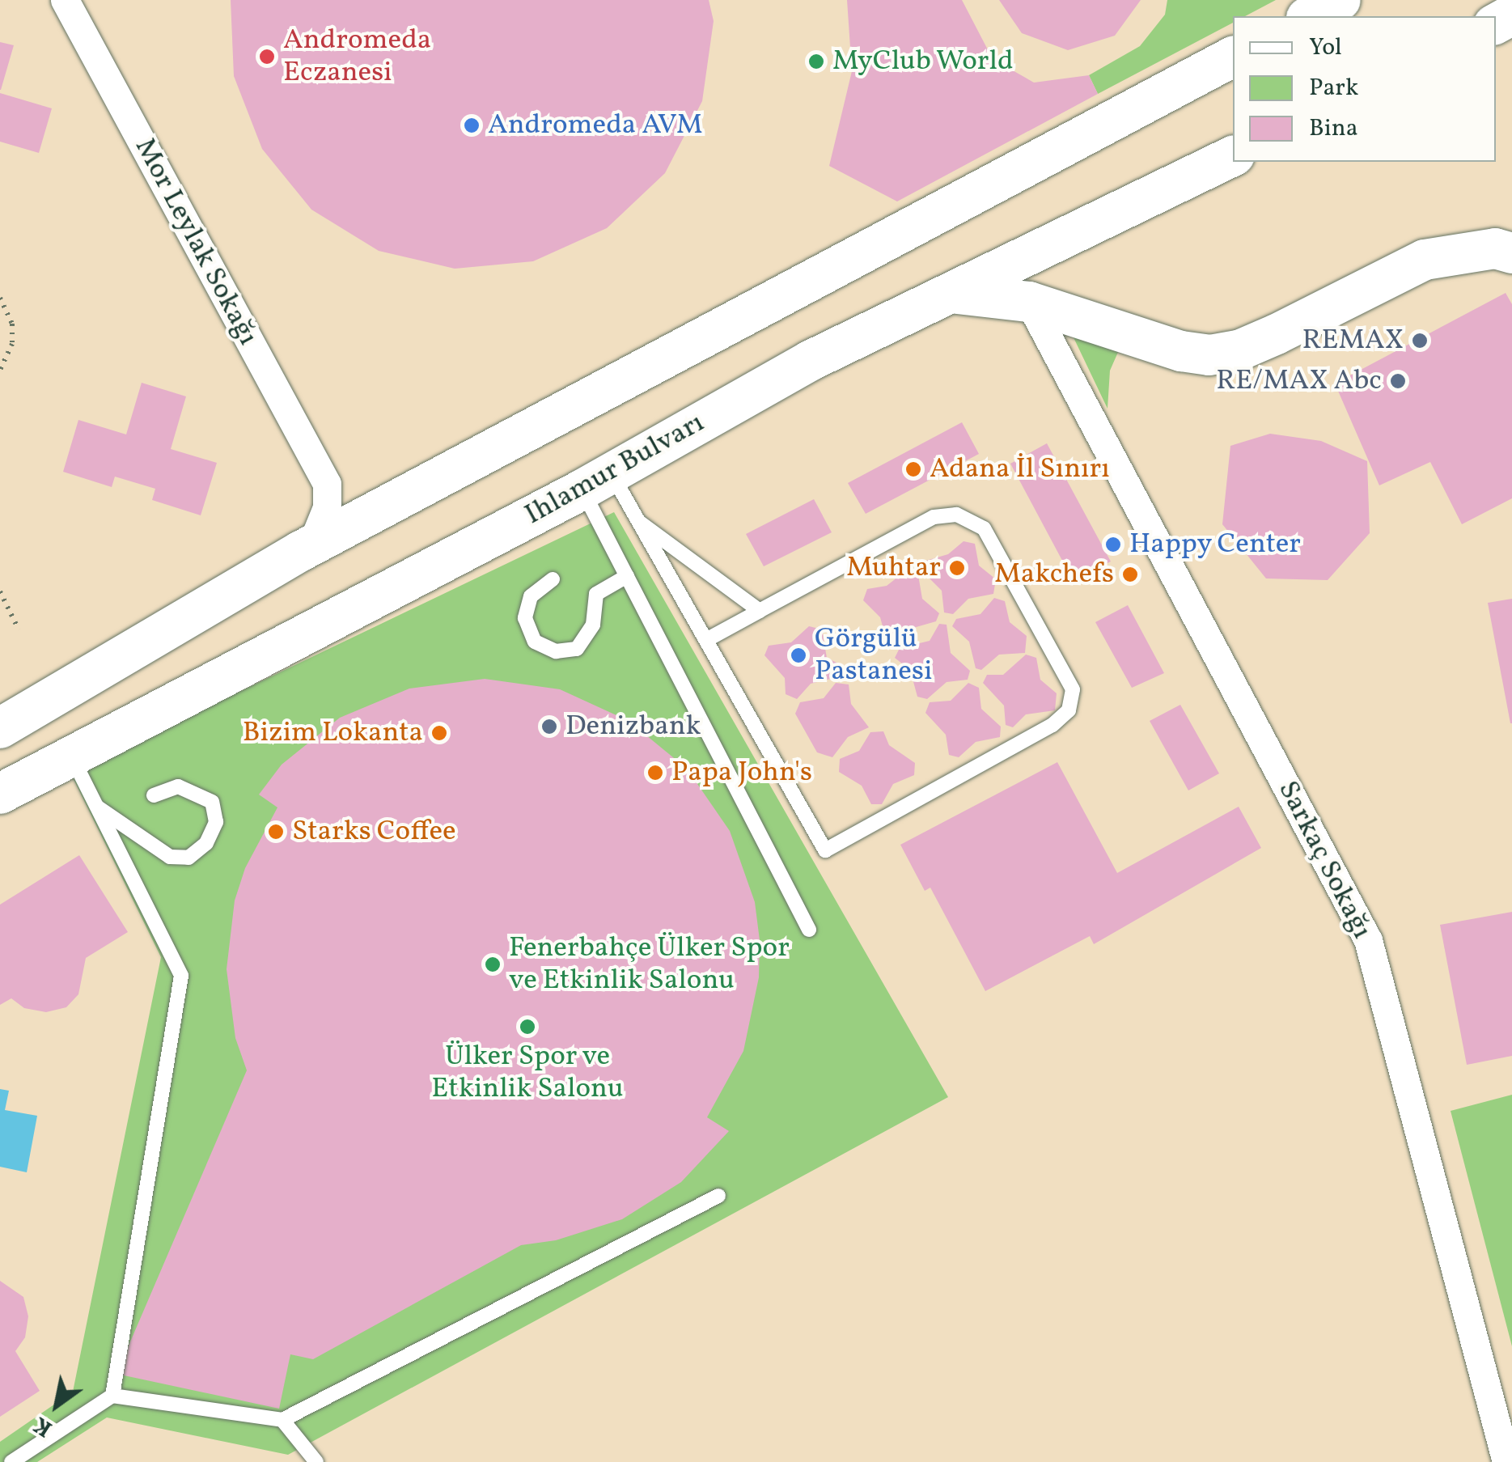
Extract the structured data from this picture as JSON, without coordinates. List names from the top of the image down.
{
  "streets": {
    "main road": ["Ihlamur Bulvarı"],
    "street": ["Mor Leylak Sokağı", "Sarkaç Sokağı"]
  },
  "places": [
    "Andromeda Eczanesi",
    "MyClub World",
    "Andromeda AVM",
    "REMAX",
    "RE/MAX Abc",
    "Adana İl Sınırı",
    "Happy Center",
    "Muhtar",
    "Makchefs",
    "Görgülü Pastanesi",
    "Denizbank",
    "Bizim Lokanta",
    "Papa John's",
    "Starks Coffee",
    "Fenerbahçe Ülker Spor ve Etkinlik Salonu",
    "Ülker Spor ve Etkinlik Salonu"
  ],
  "legend": ["Yol", "Park", "Bina"],
  "north": "bottom left"
}
